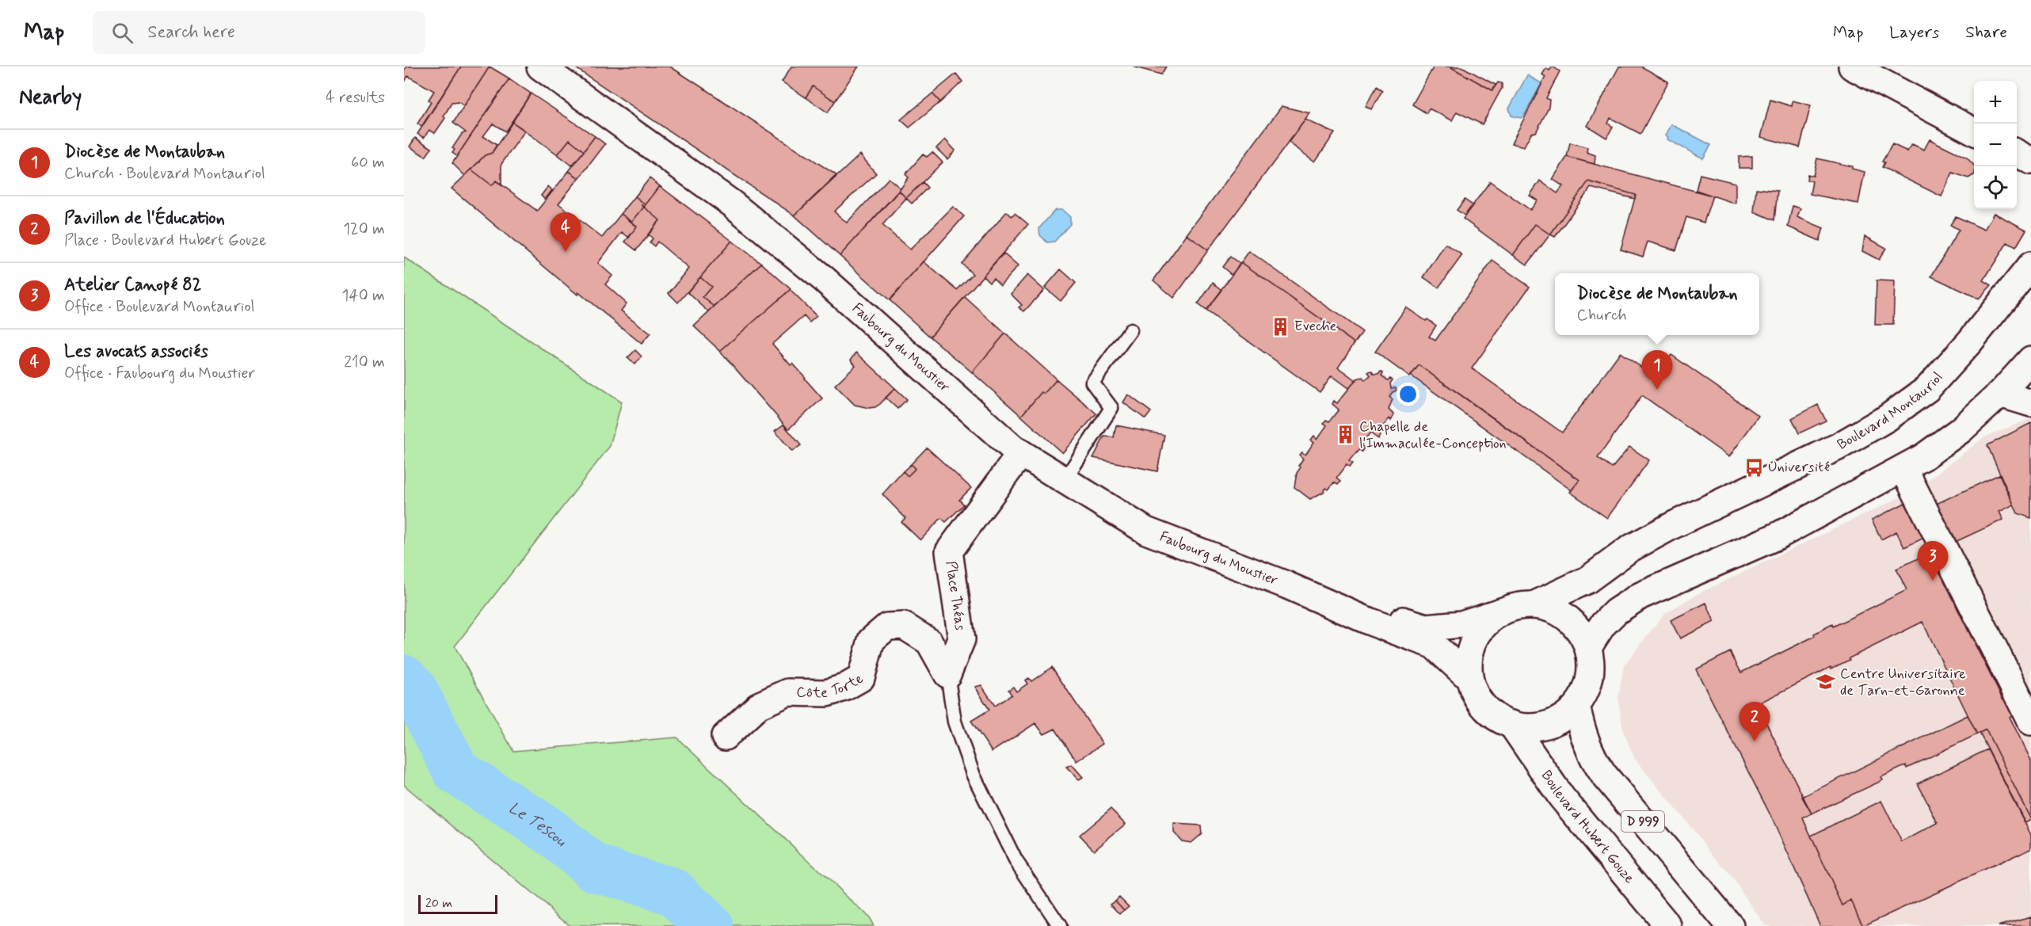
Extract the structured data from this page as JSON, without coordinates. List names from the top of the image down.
{
  "streets": {
    "main road": [
      "Faubourg du Moustier",
      "Boulevard Montauriol",
      "Place Théas",
      "Côte Torte",
      "D 999",
      "Boulevard Hubert Gouze"
    ]
  },
  "crossings": [
    ["Faubourg du Moustier", "Boulevard Montauriol"],
    ["Faubourg du Moustier", "Place Théas"],
    ["Faubourg du Moustier", "D 999"],
    ["Faubourg du Moustier", "Boulevard Hubert Gouze"],
    ["Boulevard Montauriol", "D 999"],
    ["Boulevard Montauriol", "Boulevard Hubert Gouze"],
    ["Place Théas", "Côte Torte"],
    ["D 999", "Boulevard Hubert Gouze"]
  ],
  "water": ["Le Tescou"],
  "places": {
    "building": ["Eveche", "Chapelle de l'Immaculée-Conception"],
    "bus stop": ["Université"],
    "school or university": ["Centre Universitaire de Tarn-et-Garonne"]
  },
  "scale_bar": "20 m",
  "page": {
    "header": "Map",
    "search": "Search here",
    "nav": ["Map", "Layers", "Share"],
    "heading": ["Nearby", "4 results"],
    "map_buttons": ["+", "−"],
    "list": [
      {
        "mark": "1",
        "name": "Diocèse de Montauban",
        "note": "Church · Boulevard Montauriol",
        "value": "60 m"
      },
      {
        "mark": "2",
        "name": "Pavillon de l'Éducation",
        "note": "Place · Boulevard Hubert Gouze",
        "value": "120 m"
      },
      {
        "mark": "3",
        "name": "Atelier Canopé 82",
        "note": "Office · Boulevard Montauriol",
        "value": "140 m"
      },
      {
        "mark": "4",
        "name": "Les avocats associés",
        "note": "Office · Faubourg du Moustier",
        "value": "210 m"
      }
    ],
    "pins": [
      "4",
      "1",
      "3",
      "2"
    ],
    "popup": ["Diocèse de Montauban", "Church"],
    "scale": "20 m"
  }
}
